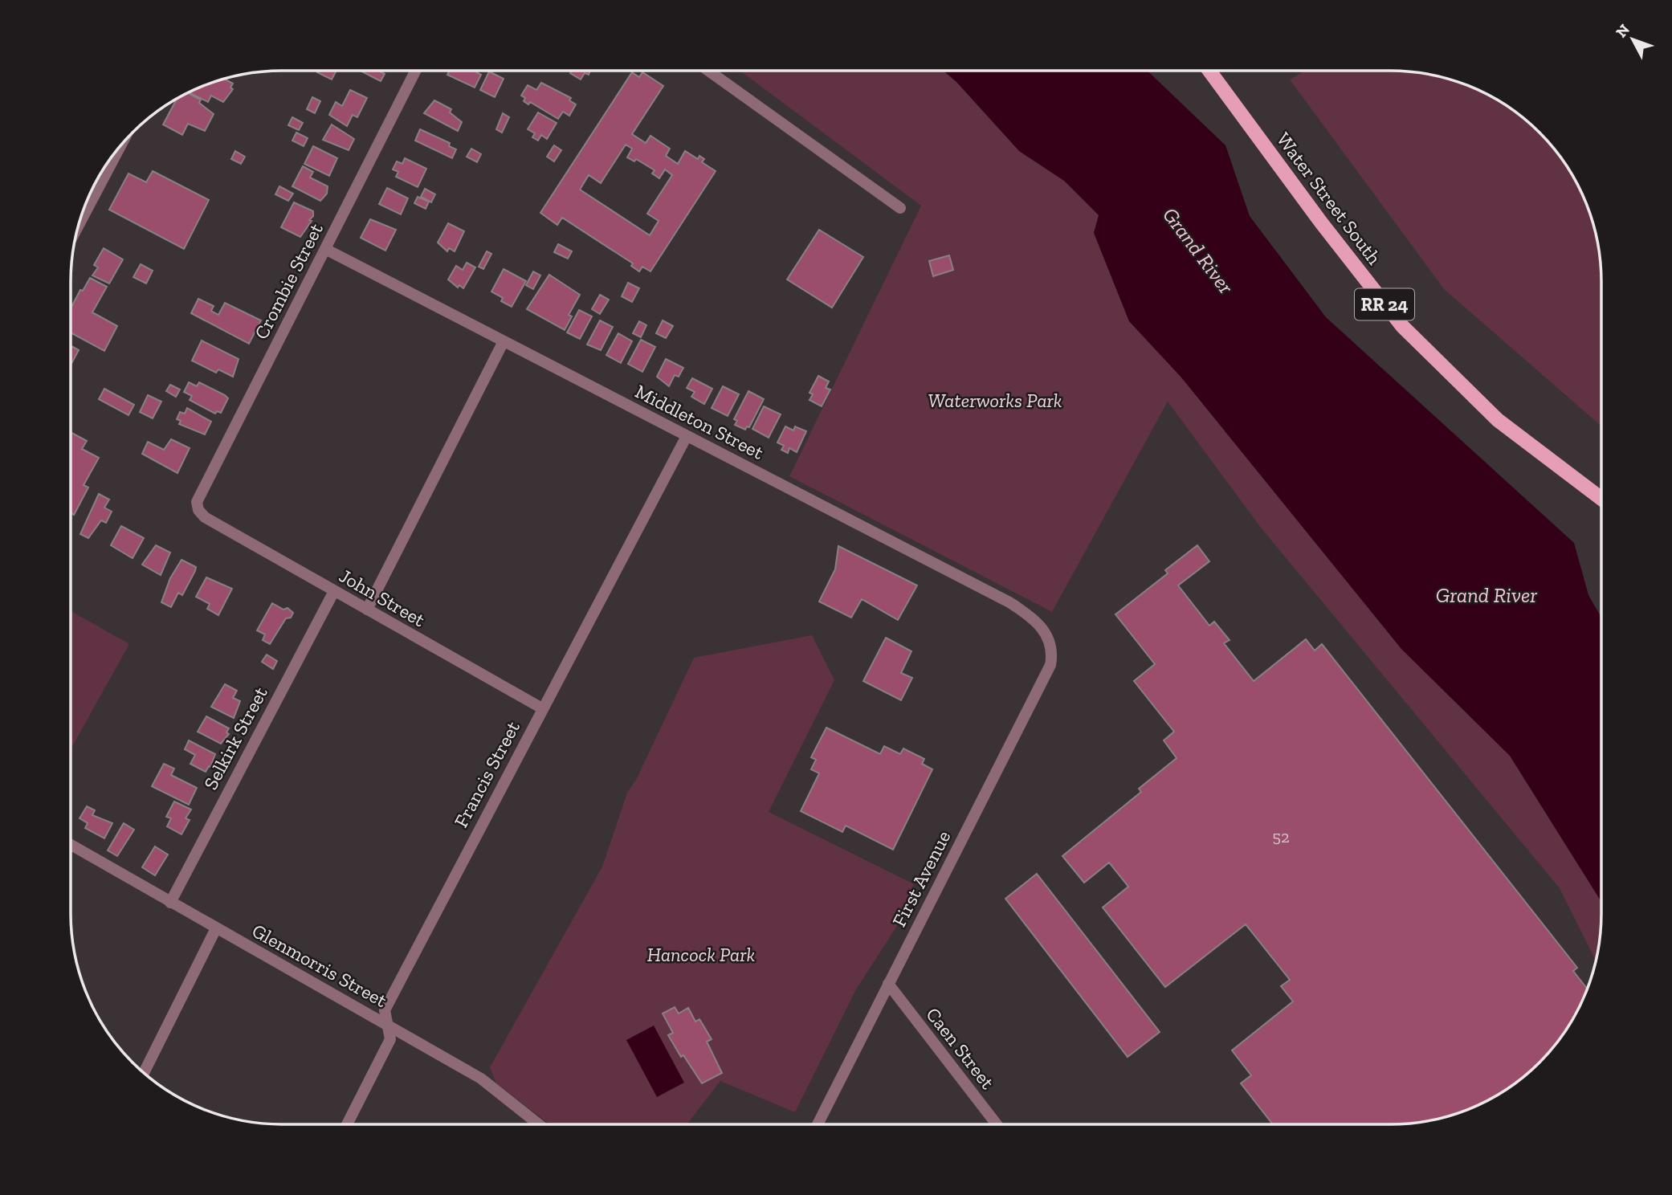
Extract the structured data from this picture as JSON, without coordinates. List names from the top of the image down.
{
  "streets": {
    "main road": ["Water Street South", "RR 24"],
    "street": [
      "Crombie Street",
      "Middleton Street",
      "John Street",
      "Selkirk Street",
      "Francis Street",
      "First Avenue",
      "Glenmorris Street",
      "Caen Street"
    ]
  },
  "crossings": [
    ["Crombie Street", "Middleton Street"],
    ["Crombie Street", "John Street"],
    ["Middleton Street", "Francis Street"],
    ["Middleton Street", "First Avenue"],
    ["John Street", "Selkirk Street"],
    ["John Street", "Francis Street"],
    ["Selkirk Street", "Glenmorris Street"],
    ["Francis Street", "Glenmorris Street"],
    ["First Avenue", "Caen Street"]
  ],
  "water": ["Grand River"],
  "parks": ["Waterworks Park", "Hancock Park"],
  "house_numbers": ["52"],
  "north": "top left"
}
